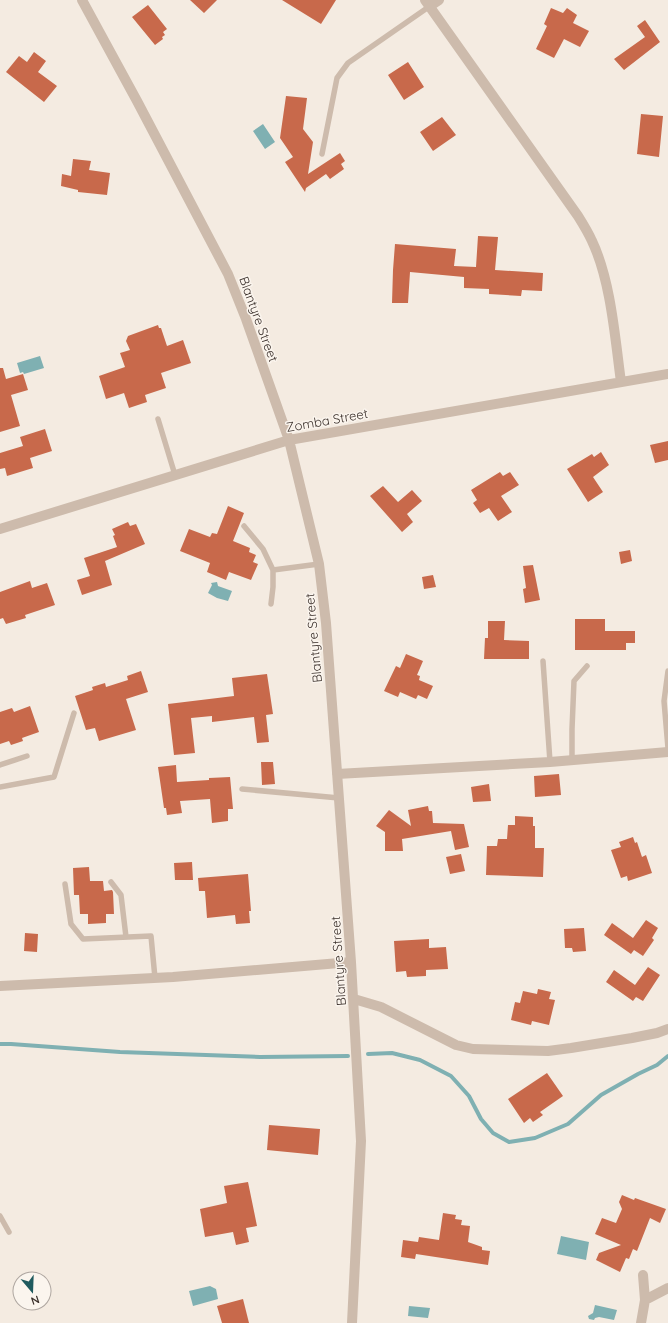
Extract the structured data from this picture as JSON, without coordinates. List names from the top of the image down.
{
  "streets": {
    "street": ["Blantyre Street", "Zomba Street"]
  },
  "crossings": [
    ["Blantyre Street", "Zomba Street"]
  ],
  "north": "bottom"
}
